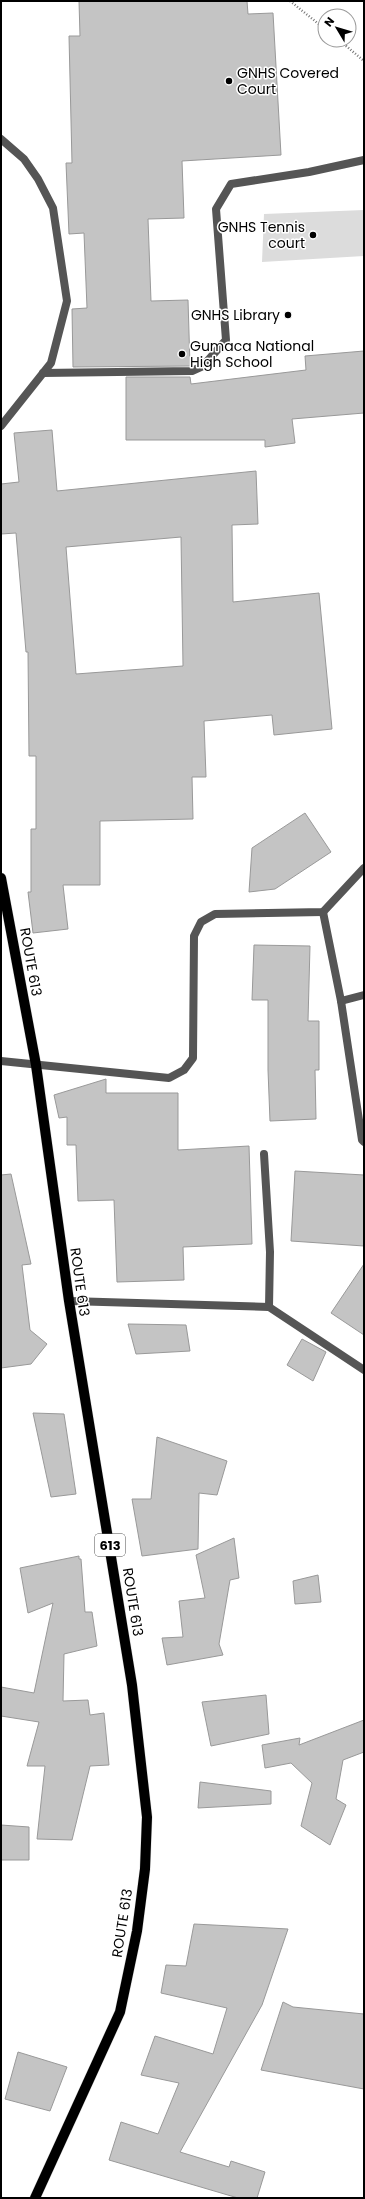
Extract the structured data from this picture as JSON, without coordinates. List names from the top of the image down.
{
  "streets": {
    "main road": ["ROUTE 613", "613"]
  },
  "places": [
    "GNHS Covered Court",
    "GNHS Tennis court",
    "GNHS Library",
    "Gumaca National High School"
  ],
  "north": "top left"
}
